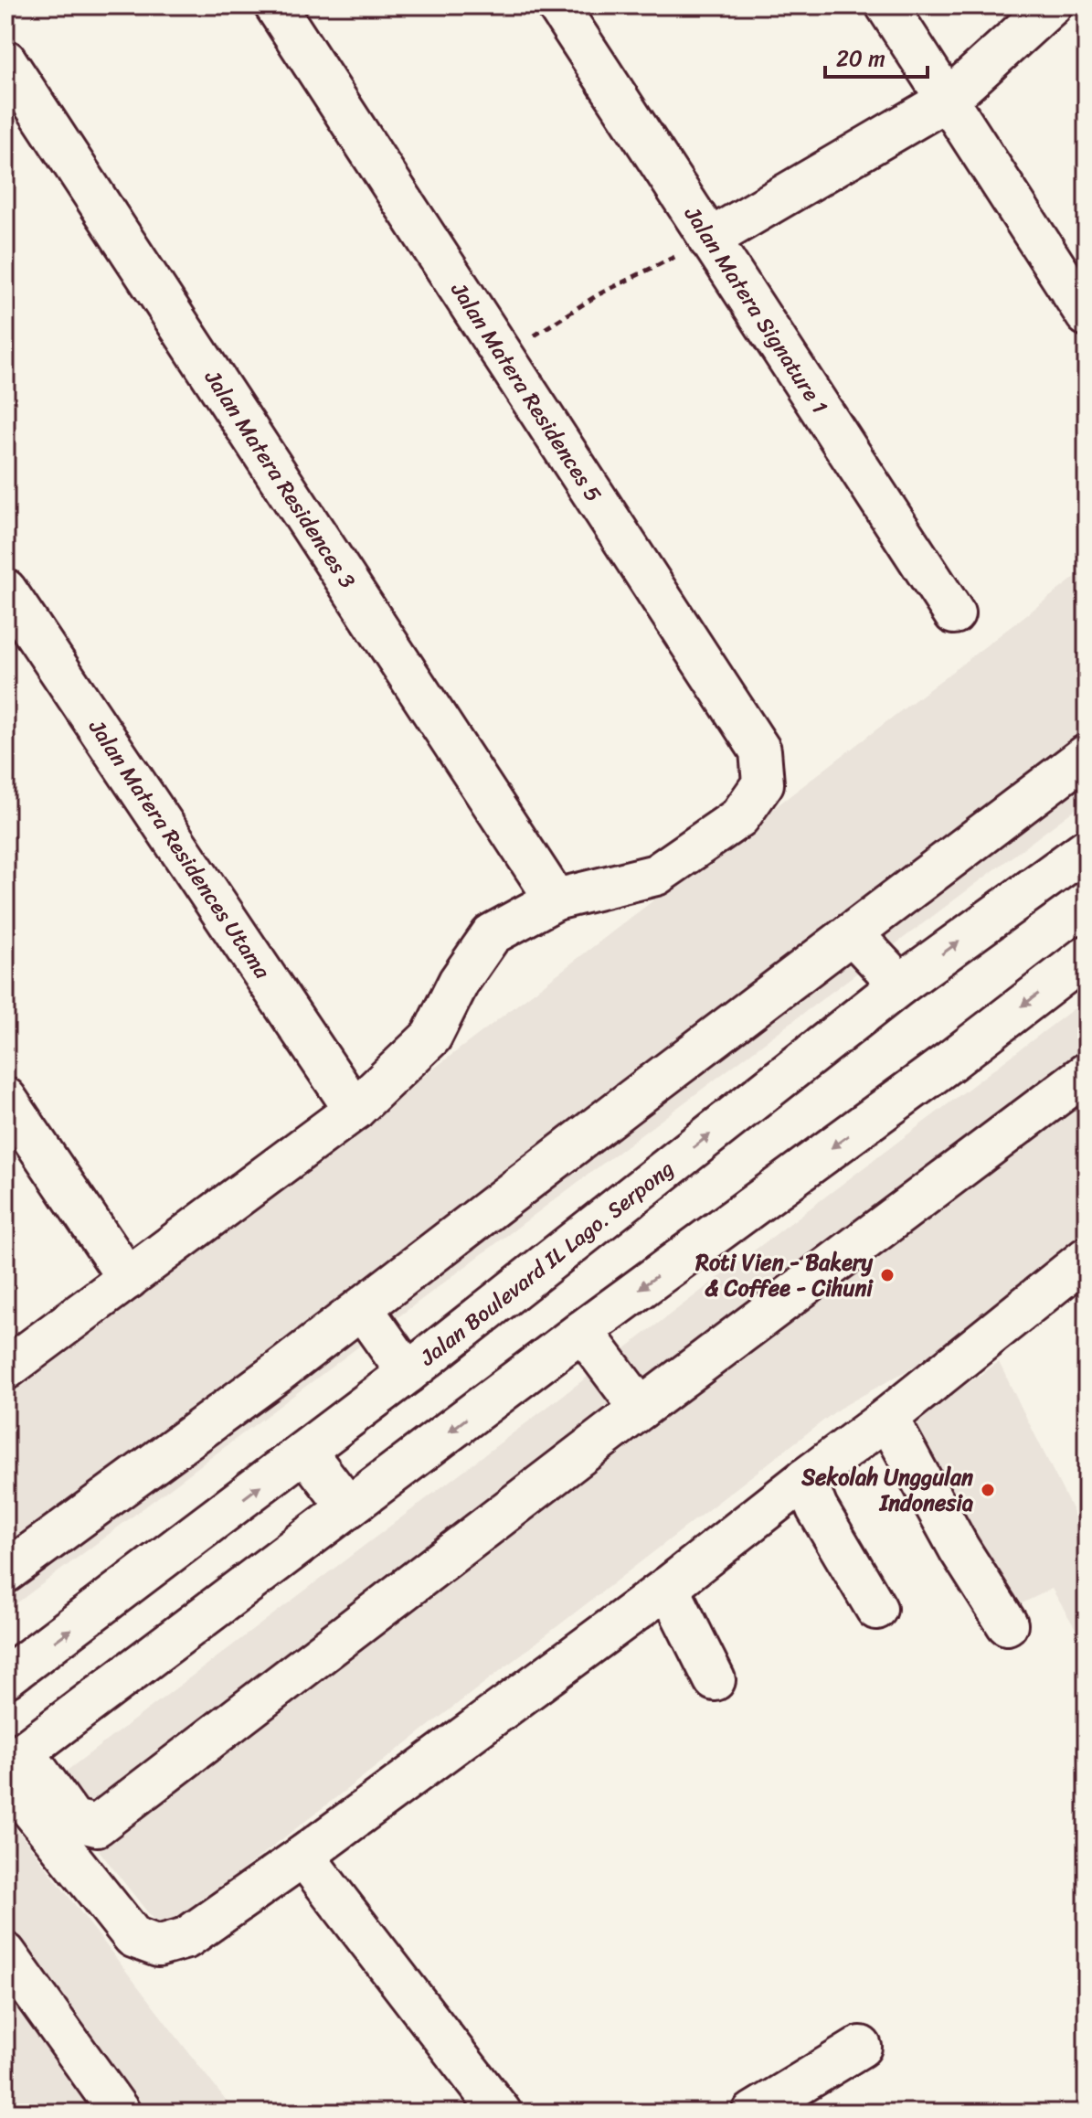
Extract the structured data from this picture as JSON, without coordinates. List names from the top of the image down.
{
  "streets": {
    "street": [
      "Jalan Matera Signature 1",
      "Jalan Matera Residences 5",
      "Jalan Matera Residences 3",
      "Jalan Matera Residences Utama",
      "Jalan Boulevard IL Lago. Serpong"
    ]
  },
  "crossings": [
    ["Jalan Matera Residences 5", "Jalan Matera Residences 3"]
  ],
  "places": ["Roti Vien - Bakery & Coffee - Cihuni", "Sekolah Unggulan Indonesia"],
  "scale_bar": "20 m"
}
